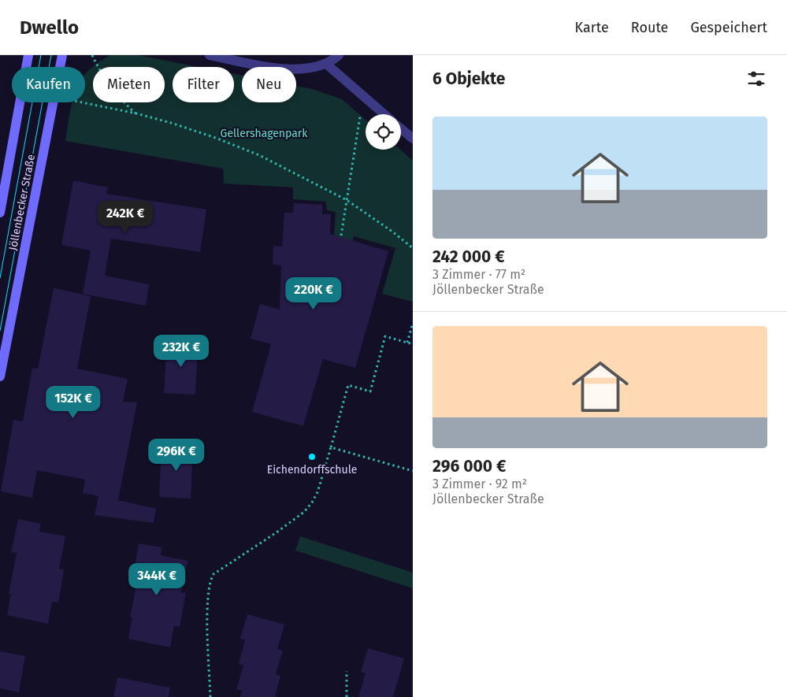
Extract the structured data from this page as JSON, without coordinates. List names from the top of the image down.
{
  "streets": {
    "main road": ["Jöllenbecker Straße"]
  },
  "parks": ["Gellershagenpark"],
  "places": ["Eichendorffschule"],
  "page": {
    "header": "Dwello",
    "nav": ["Karte", "Route", "Gespeichert"],
    "heading": "6 Objekte",
    "chip": [
      "Kaufen",
      "Mieten",
      "Filter",
      "Neu"
    ],
    "list": [
      {
        "name": "242 000 €",
        "note": "3 Zimmer · 77 m² · Jöllenbecker Straße"
      },
      {
        "name": "296 000 €",
        "note": "3 Zimmer · 92 m² · Jöllenbecker Straße"
      }
    ],
    "price": [
      "242K €",
      "220K €",
      "232K €",
      "152K €",
      "296K €",
      "344K €"
    ]
  }
}
